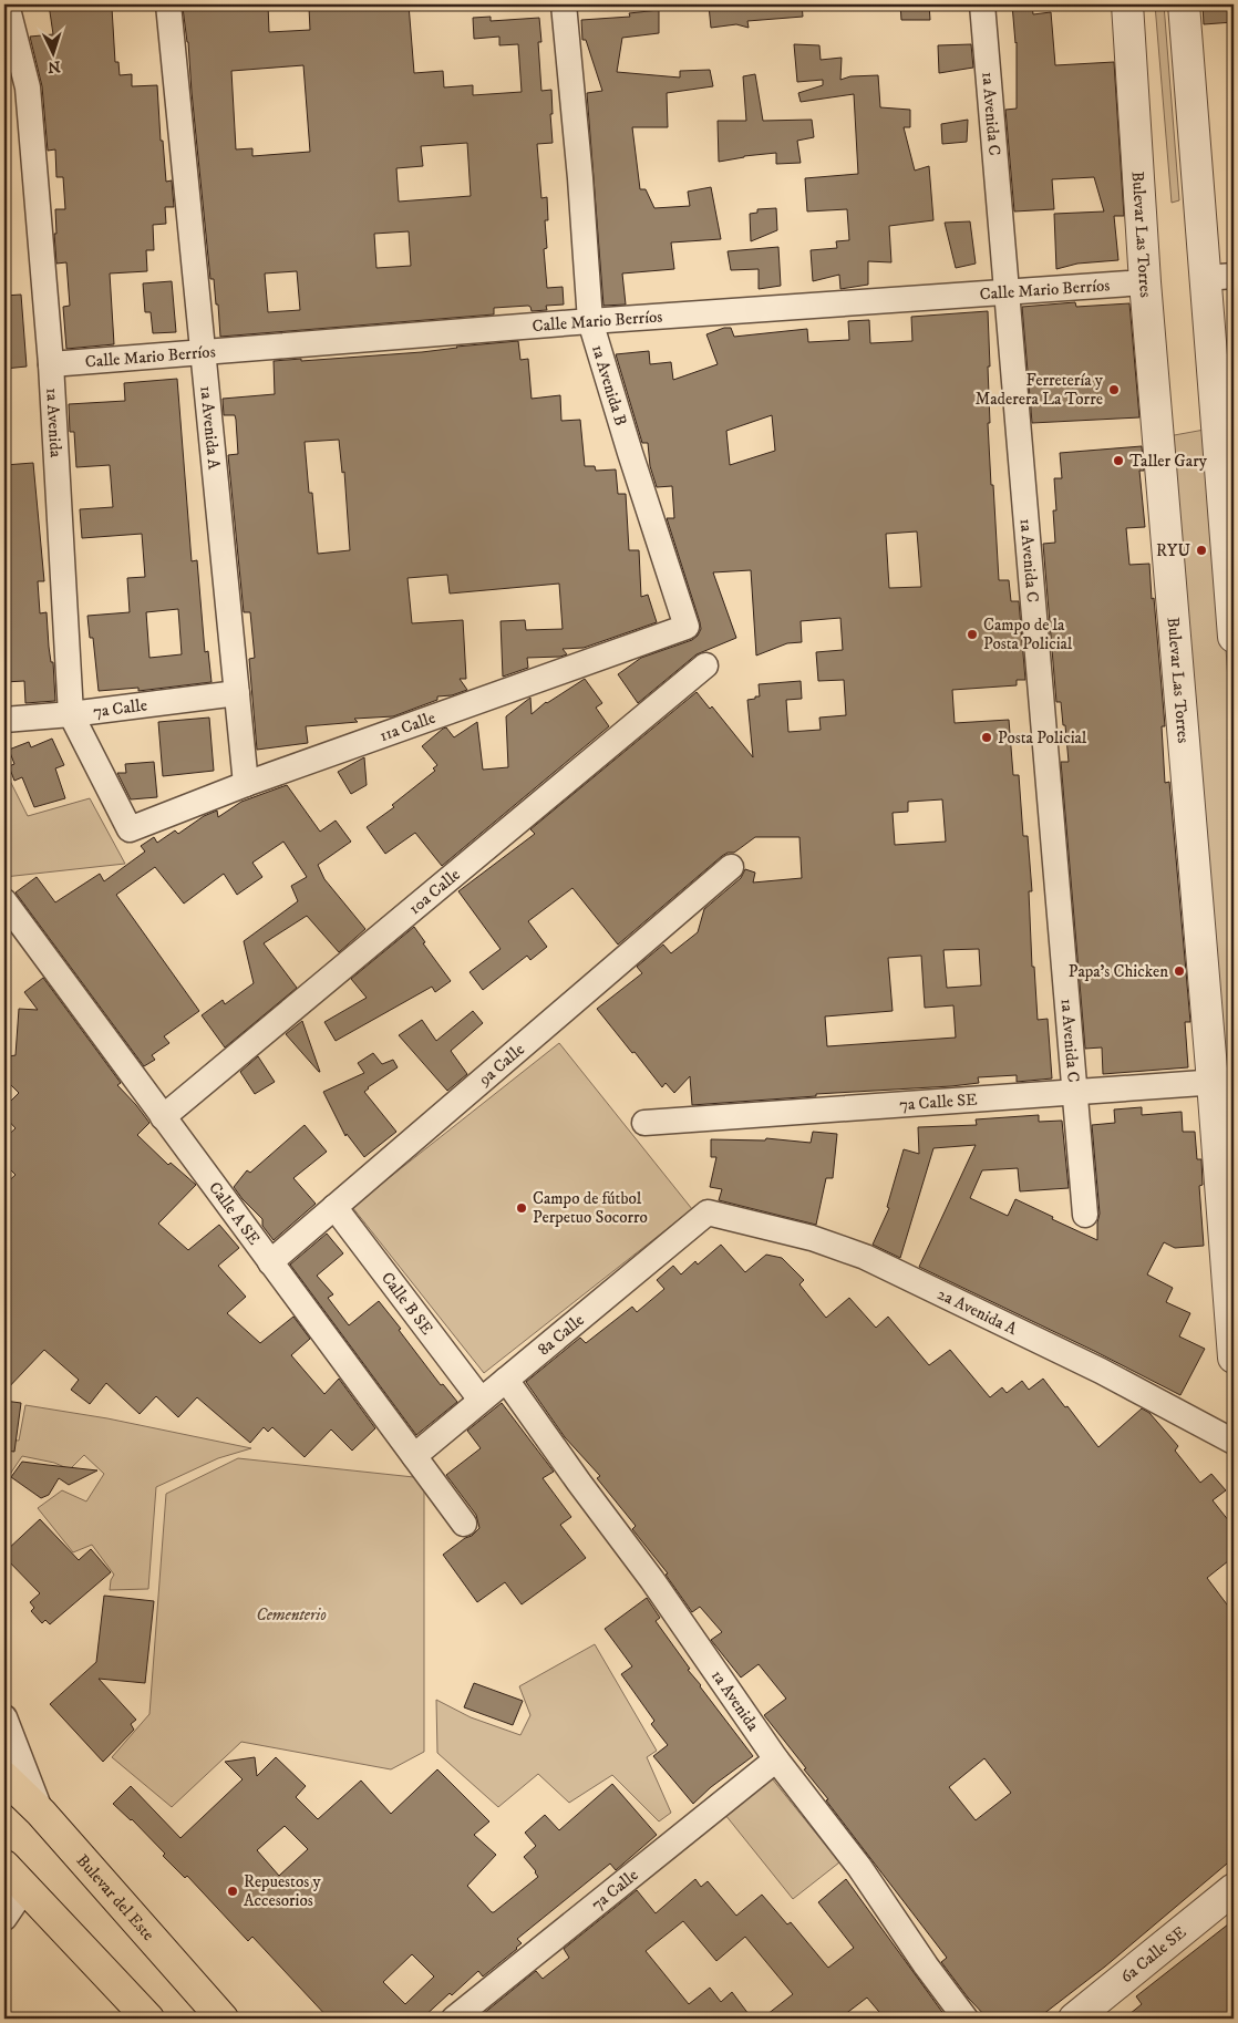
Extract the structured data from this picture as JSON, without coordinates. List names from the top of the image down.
{
  "streets": {
    "highway": ["Bulevar del Este"],
    "street": [
      "1a Avenida C",
      "Bulevar Las Torres",
      "Calle Mario Berríos",
      "1a Avenida B",
      "1a Avenida",
      "1a Avenida A",
      "7a Calle",
      "11a Calle",
      "10a Calle",
      "9a Calle",
      "7a Calle SE",
      "Calle A SE",
      "Calle B SE",
      "2a Avenida A",
      "8a Calle",
      "6a Calle SE"
    ]
  },
  "crossings": [
    ["1a Avenida C", "Calle Mario Berríos"],
    ["1a Avenida C", "7a Calle SE"],
    ["Bulevar Las Torres", "Calle Mario Berríos"],
    ["Bulevar Las Torres", "7a Calle SE"],
    ["Calle Mario Berríos", "1a Avenida B"],
    ["Calle Mario Berríos", "1a Avenida"],
    ["Calle Mario Berríos", "1a Avenida A"],
    ["1a Avenida B", "11a Calle"],
    ["1a Avenida", "7a Calle"],
    ["1a Avenida", "11a Calle"],
    ["1a Avenida", "8a Calle"],
    ["1a Avenida A", "7a Calle"],
    ["1a Avenida A", "11a Calle"],
    ["10a Calle", "Calle A SE"],
    ["9a Calle", "Calle A SE"],
    ["9a Calle", "Calle B SE"],
    ["Calle A SE", "8a Calle"],
    ["Calle B SE", "8a Calle"],
    ["2a Avenida A", "8a Calle"]
  ],
  "parks": ["Cementerio"],
  "places": [
    "Ferretería y Maderera La Torre",
    "Taller Gary",
    "RYU",
    "Campo de la Posta Policial",
    "Posta Policial",
    "Papa's Chicken",
    "Campo de fútbol Perpetuo Socorro",
    "Repuestos y Accesorios"
  ],
  "north": "bottom"
}
